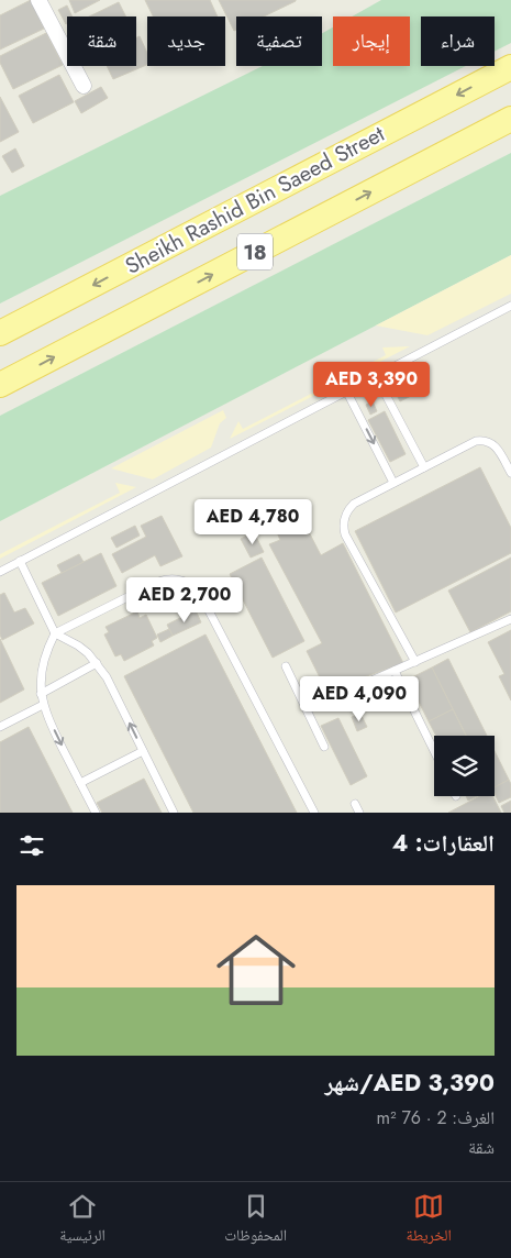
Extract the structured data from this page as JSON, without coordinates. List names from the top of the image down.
{
  "streets": {
    "main road": ["Sheikh Rashid Bin Saeed Street", "18"]
  },
  "page": {
    "chip": [
      "شراء",
      "إيجار",
      "تصفية",
      "جديد",
      "شقة"
    ],
    "price": [
      "AED 3,390",
      "AED 4,780",
      "AED 2,700",
      "AED 4,090"
    ],
    "heading": "العقارات: 4",
    "list": [
      {
        "name": "AED 3,390/شهر",
        "note": "الغرف: 2 · 76 m² · شقة"
      }
    ],
    "tabs": ["الخريطة", "المحفوظات", "الرئيسية"]
  }
}
